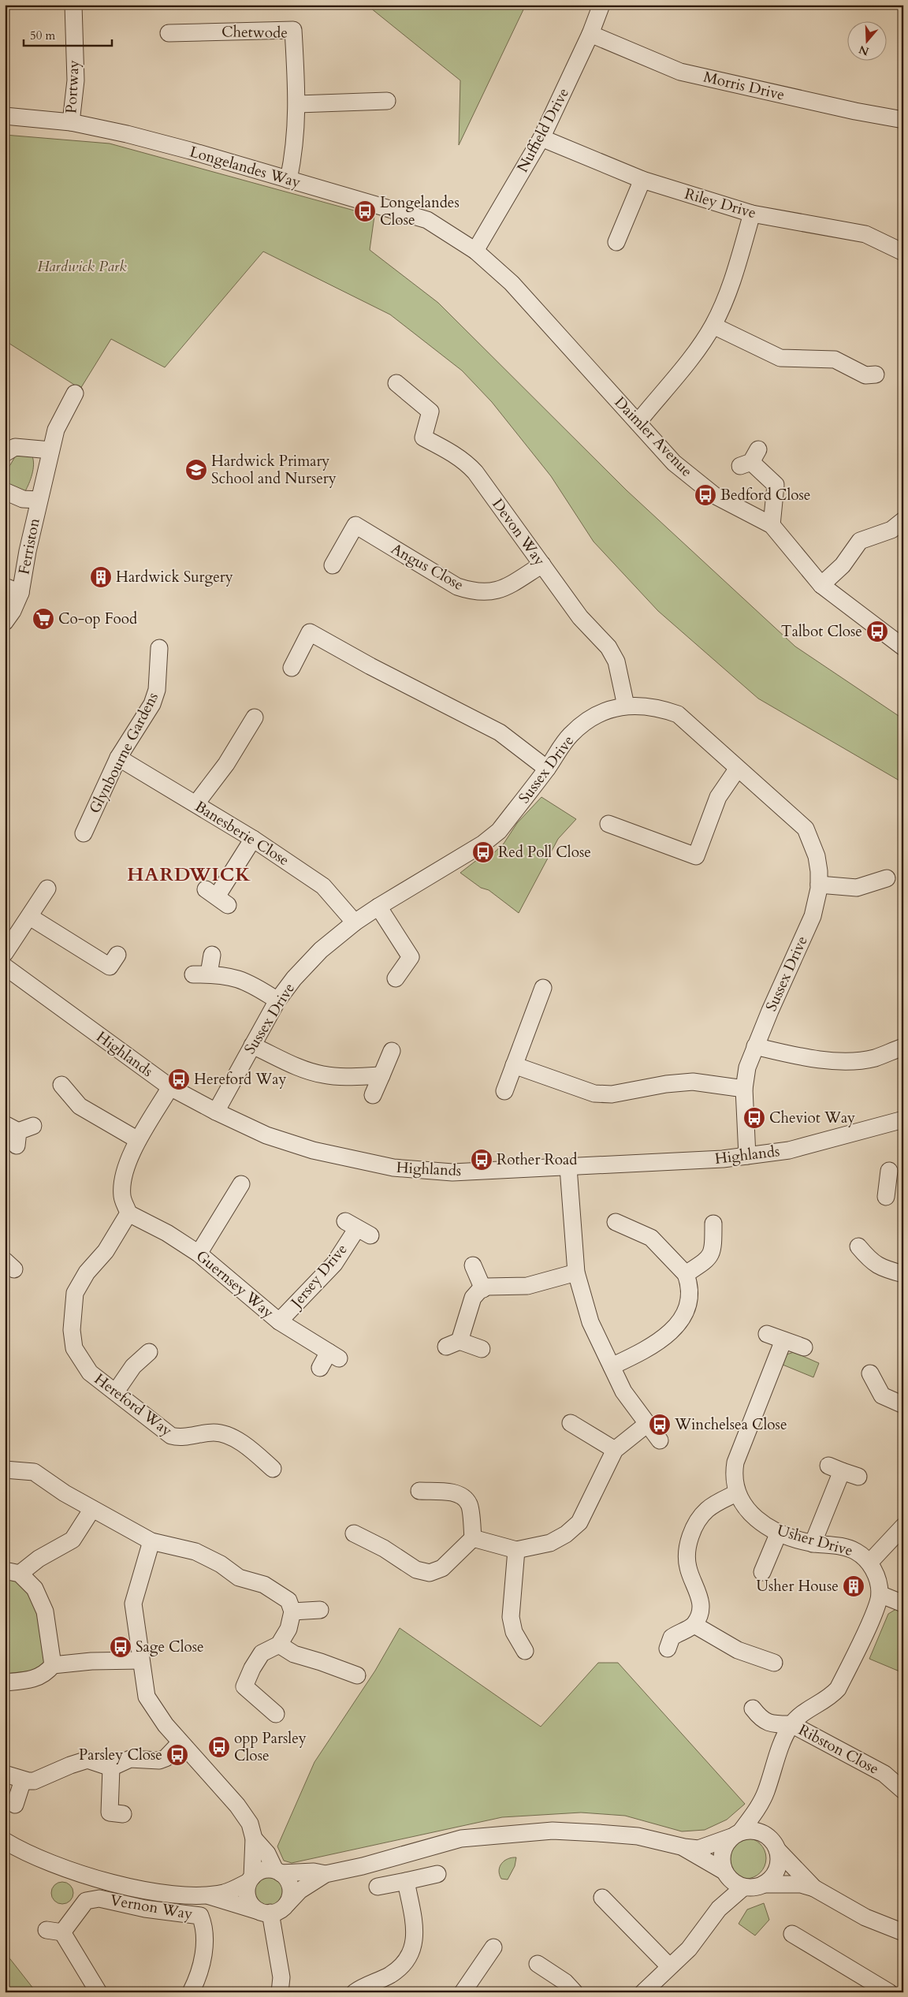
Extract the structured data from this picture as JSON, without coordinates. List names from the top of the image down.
{
  "streets": {
    "street": [
      "Chetwode",
      "Morris Drive",
      "Portway",
      "Nuffield Drive",
      "Longelandes Way",
      "Riley Drive",
      "Daimler Avenue",
      "Devon Way",
      "Ferriston",
      "Angus Close",
      "Glynbourne Gardens",
      "Sussex Drive",
      "Banesberie Close",
      "Highlands",
      "Jersey Drive",
      "Guernsey Way",
      "Hereford Way",
      "Usher Drive",
      "Ribston Close",
      "Vernon Way"
    ]
  },
  "crossings": [
    ["Chetwode", "Longelandes Way"],
    ["Morris Drive", "Nuffield Drive"],
    ["Portway", "Longelandes Way"],
    ["Nuffield Drive", "Longelandes Way"],
    ["Nuffield Drive", "Riley Drive"],
    ["Nuffield Drive", "Daimler Avenue"],
    ["Longelandes Way", "Daimler Avenue"],
    ["Devon Way", "Angus Close"],
    ["Devon Way", "Sussex Drive"],
    ["Glynbourne Gardens", "Banesberie Close"],
    ["Sussex Drive", "Banesberie Close"],
    ["Sussex Drive", "Highlands"],
    ["Jersey Drive", "Guernsey Way"],
    ["Guernsey Way", "Hereford Way"],
    ["Usher Drive", "Ribston Close"]
  ],
  "districts": ["HARDWICK"],
  "parks": ["Hardwick Park"],
  "places": {
    "bus stop": [
      "Longelandes Close",
      "Bedford Close",
      "Talbot Close",
      "Red Poll Close",
      "Hereford Way",
      "Cheviot Way",
      "Rother Road",
      "Winchelsea Close",
      "Sage Close",
      "opp Parsley Close",
      "Parsley Close"
    ],
    "school or university": ["Hardwick Primary School and Nursery"],
    "building": ["Hardwick Surgery", "Usher House"],
    "supermarket": ["Co-op Food"]
  },
  "scale_bar": "50 m",
  "north": "bottom"
}
